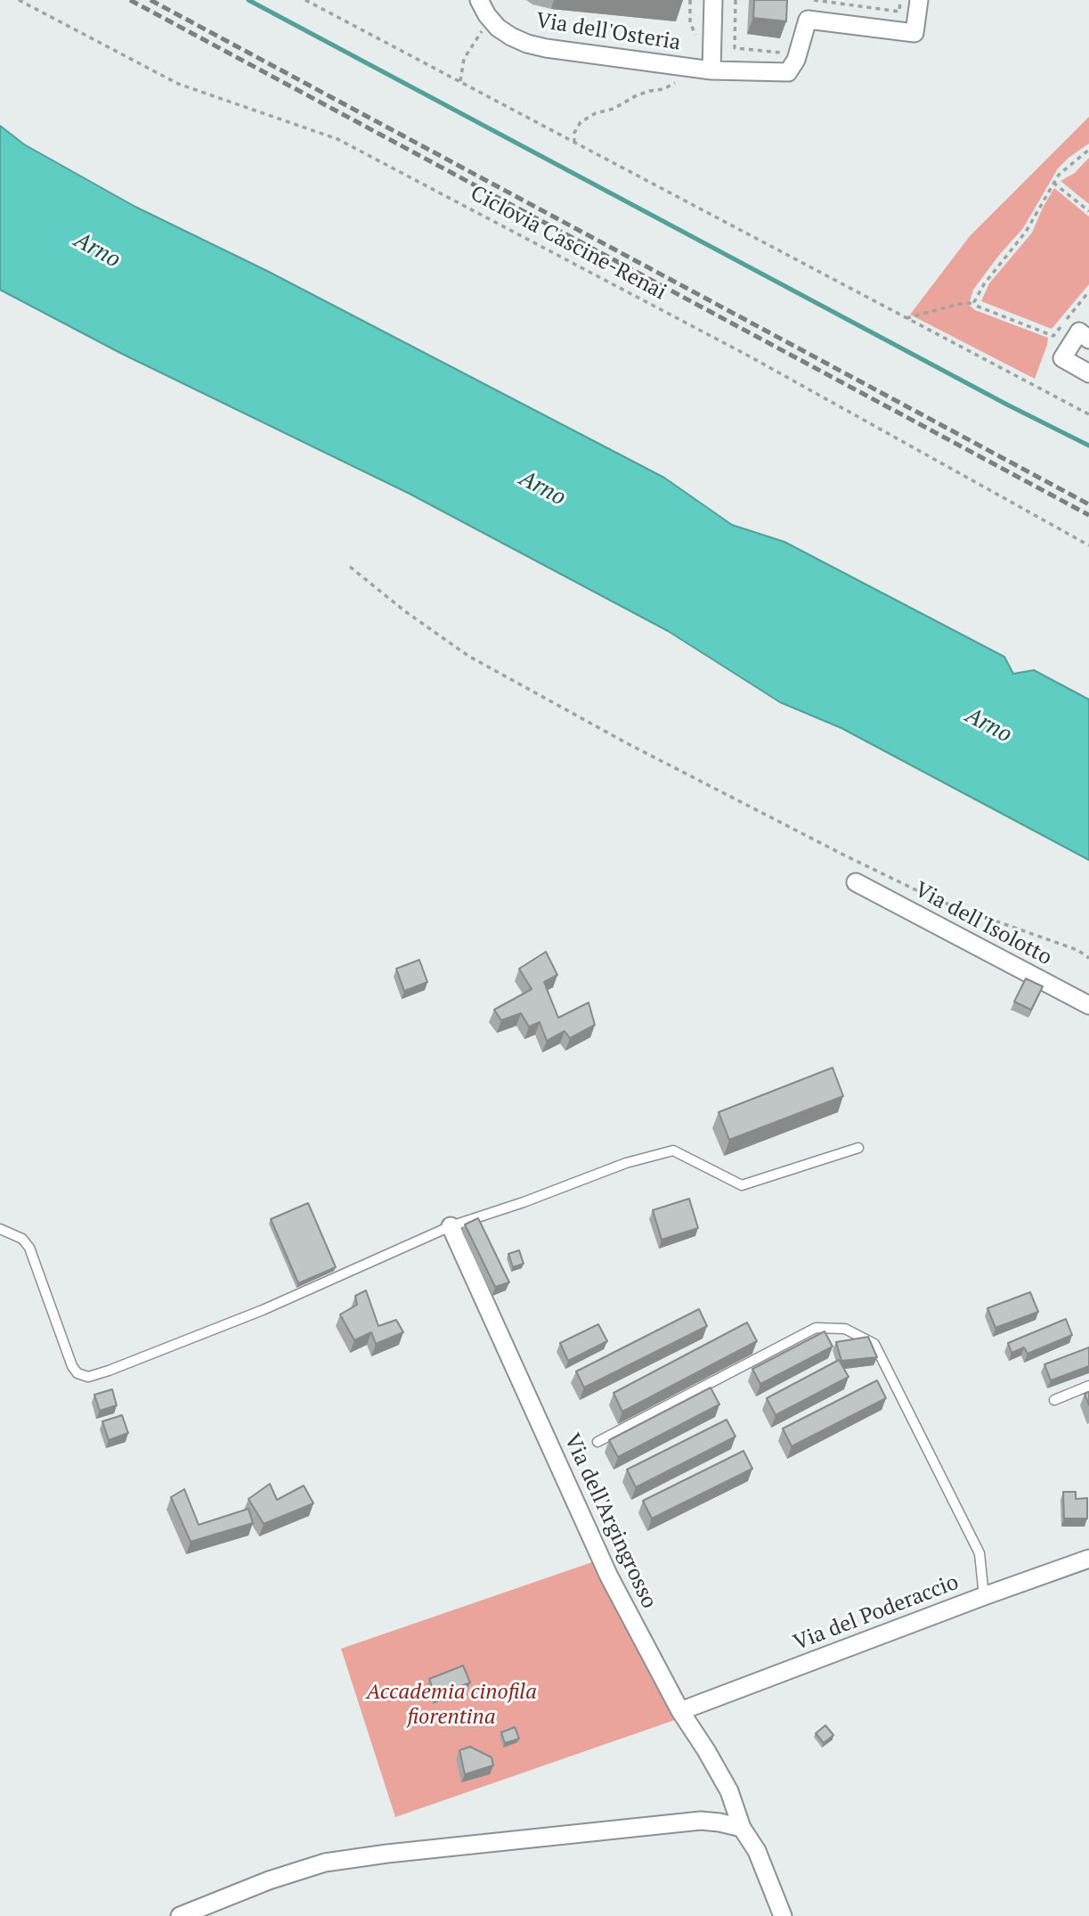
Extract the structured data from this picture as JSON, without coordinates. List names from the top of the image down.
{
  "streets": {
    "street": [
      "Via dell'Osteria",
      "Via dell'Isolotto",
      "Via dell'Argingrosso",
      "Via del Poderaccio"
    ],
    "path": ["Ciclovia Cascine-Renai"]
  },
  "crossings": [
    ["Via dell'Argingrosso", "Via del Poderaccio"]
  ],
  "water": ["Arno"],
  "parks": ["Accademia cinofila fiorentina"]
}
